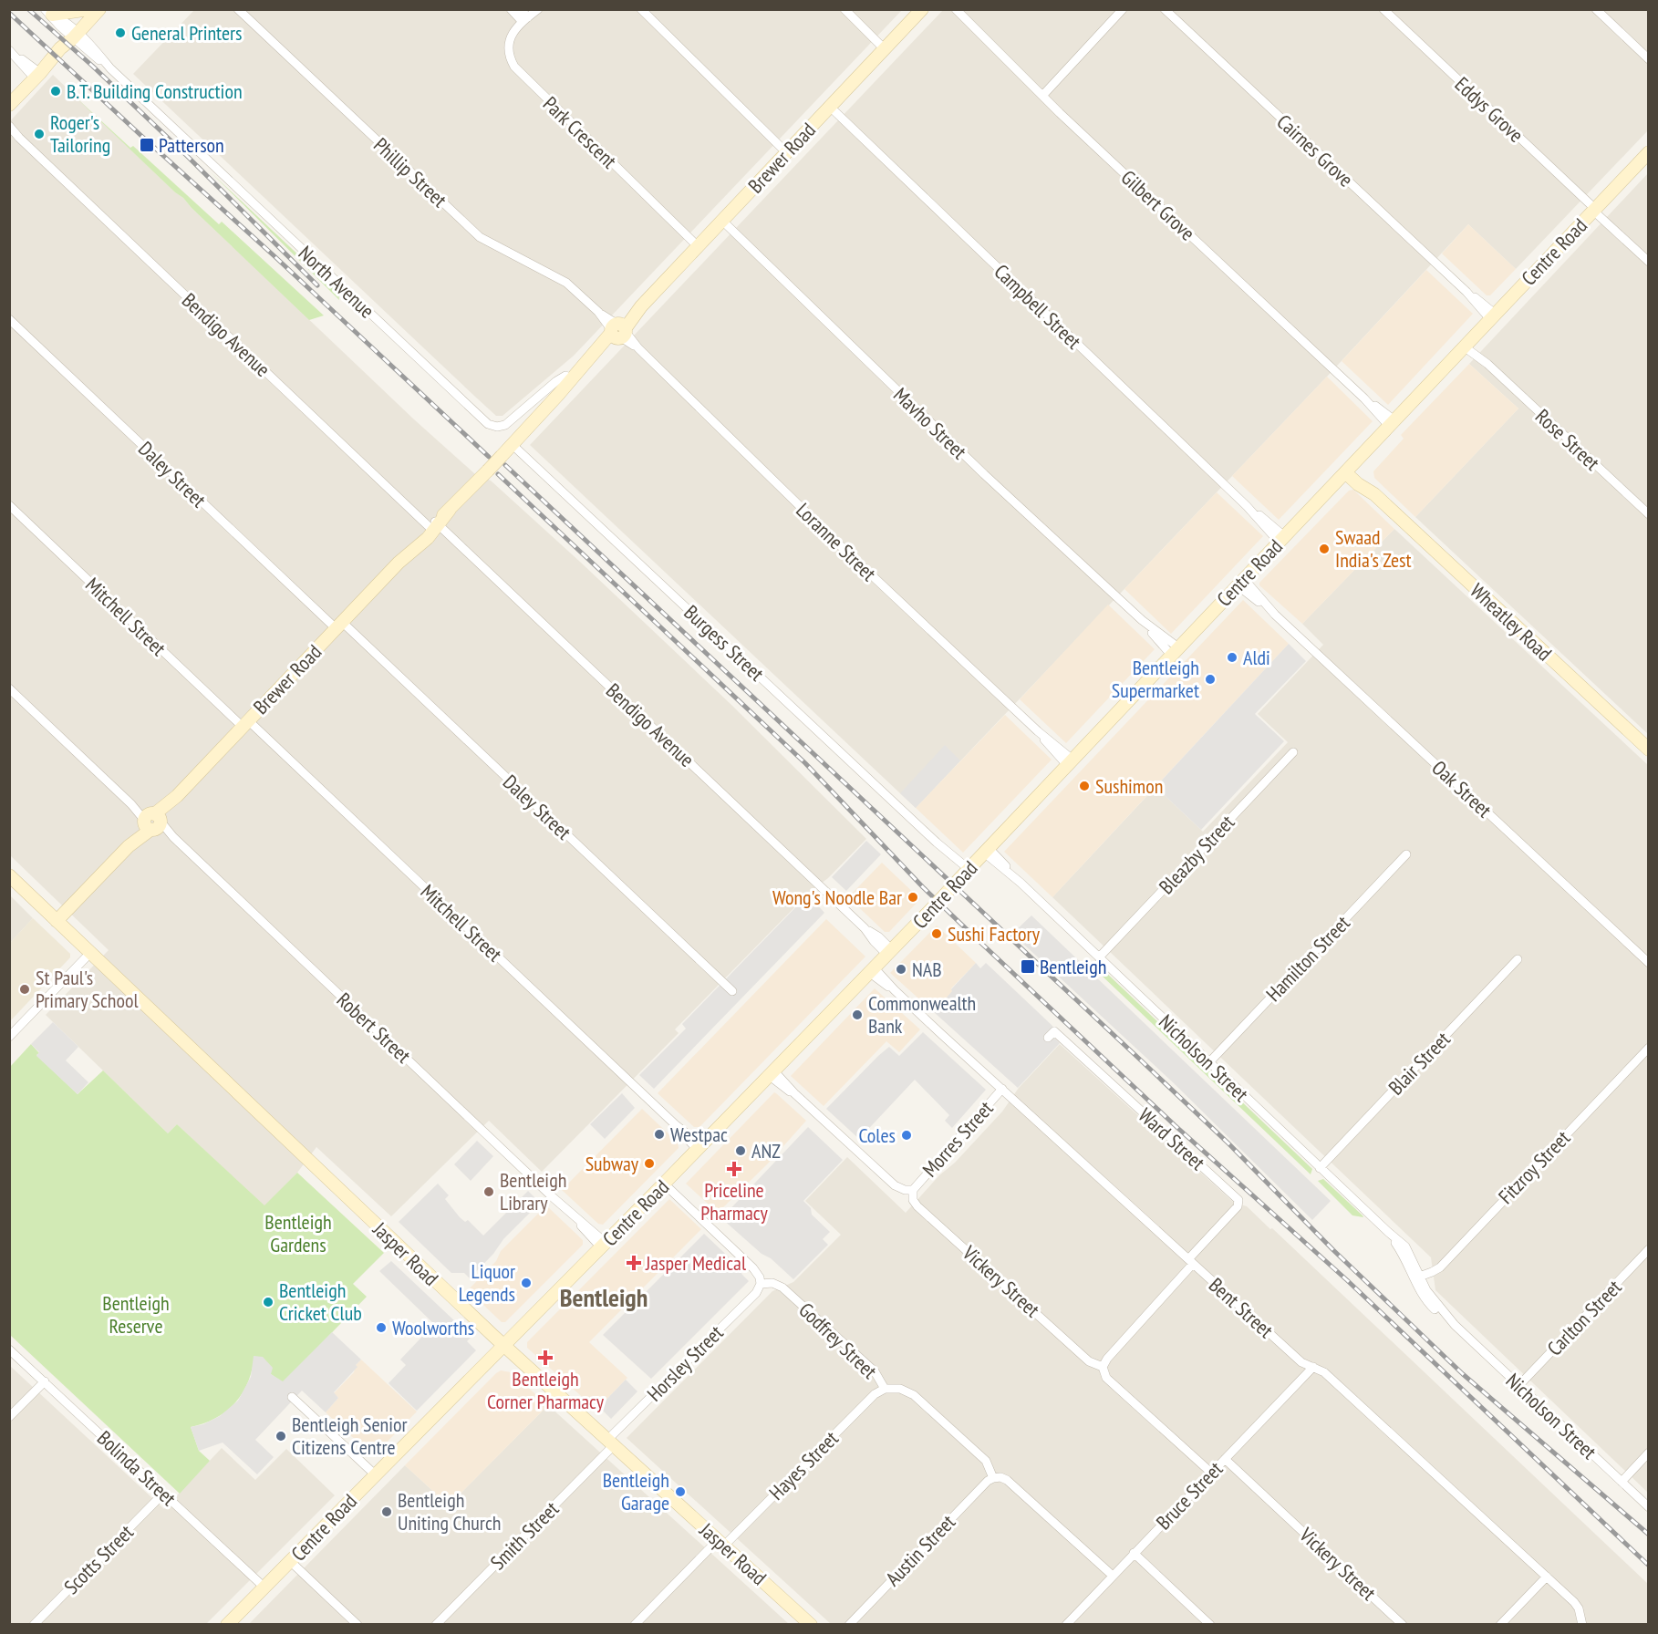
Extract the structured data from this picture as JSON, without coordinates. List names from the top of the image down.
{
  "streets": {
    "main road": [
      "Brewer Road",
      "Centre Road",
      "Wheatley Road",
      "Jasper Road"
    ],
    "street": [
      "Eddys Grove",
      "Park Crescent",
      "Cairnes Grove",
      "Phillip Street",
      "Gilbert Grove",
      "North Avenue",
      "Campbell Street",
      "Bendigo Avenue",
      "Mavho Street",
      "Rose Street",
      "Daley Street",
      "Loranne Street",
      "Mitchell Street",
      "Burgess Street",
      "Oak Street",
      "Bleazby Street",
      "Hamilton Street",
      "Robert Street",
      "Nicholson Street",
      "Blair Street",
      "Morres Street",
      "Ward Street",
      "Fitzroy Street",
      "Vickery Street",
      "Bent Street",
      "Carlton Street",
      "Godfrey Street",
      "Horsley Street",
      "Hayes Street",
      "Bolinda Street",
      "Bruce Street",
      "Smith Street",
      "Austin Street",
      "Scotts Street"
    ]
  },
  "crossings": [
    ["Eddys Grove", "Centre Road"],
    ["Park Crescent", "Brewer Road"],
    ["Cairnes Grove", "Centre Road"],
    ["Brewer Road", "Phillip Street"],
    ["Brewer Road", "North Avenue"],
    ["Brewer Road", "Campbell Street"],
    ["Brewer Road", "Bendigo Avenue"],
    ["Brewer Road", "Mavho Street"],
    ["Brewer Road", "Daley Street"],
    ["Brewer Road", "Loranne Street"],
    ["Brewer Road", "Mitchell Street"],
    ["Brewer Road", "Burgess Street"],
    ["Brewer Road", "Robert Street"],
    ["Brewer Road", "Jasper Road"],
    ["Phillip Street", "Loranne Street"],
    ["Gilbert Grove", "Centre Road"],
    ["Centre Road", "Campbell Street"],
    ["Centre Road", "Bendigo Avenue"],
    ["Centre Road", "Mavho Street"],
    ["Centre Road", "Rose Street"],
    ["Centre Road", "Loranne Street"],
    ["Centre Road", "Mitchell Street"],
    ["Centre Road", "Wheatley Road"],
    ["Centre Road", "Burgess Street"],
    ["Centre Road", "Oak Street"],
    ["Centre Road", "Robert Street"],
    ["Centre Road", "Nicholson Street"],
    ["Centre Road", "Jasper Road"],
    ["Centre Road", "Bent Street"],
    ["Centre Road", "Bolinda Street"],
    ["Bleazby Street", "Nicholson Street"],
    ["Hamilton Street", "Nicholson Street"],
    ["Nicholson Street", "Blair Street"],
    ["Nicholson Street", "Fitzroy Street"],
    ["Nicholson Street", "Carlton Street"],
    ["Morres Street", "Vickery Street"],
    ["Morres Street", "Bent Street"],
    ["Ward Street", "Vickery Street"],
    ["Ward Street", "Bent Street"],
    ["Jasper Road", "Horsley Street"],
    ["Jasper Road", "Hayes Street"],
    ["Jasper Road", "Smith Street"],
    ["Vickery Street", "Bruce Street"],
    ["Bent Street", "Bruce Street"],
    ["Godfrey Street", "Horsley Street"],
    ["Godfrey Street", "Hayes Street"],
    ["Godfrey Street", "Austin Street"],
    ["Horsley Street", "Smith Street"],
    ["Bolinda Street", "Scotts Street"]
  ],
  "districts": ["Bentleigh"],
  "parks": ["Bentleigh Gardens", "Bentleigh Reserve"],
  "places": {
    "other": [
      "General Printers",
      "B.T. Building Construction",
      "Roger's Tailoring",
      "Swaad India's Zest",
      "Aldi",
      "Bentleigh Supermarket",
      "Sushimon",
      "Wong's Noodle Bar",
      "Sushi Factory",
      "NAB",
      "St Paul's Primary School",
      "Commonwealth Bank",
      "Westpac",
      "Coles",
      "ANZ",
      "Subway",
      "Bentleigh Library",
      "Liquor Legends",
      "Bentleigh Cricket Club",
      "Woolworths",
      "Bentleigh Senior Citizens Centre",
      "Bentleigh Garage",
      "Bentleigh Uniting Church"
    ],
    "transit": ["Patterson", "Bentleigh"],
    "health": ["Priceline Pharmacy", "Jasper Medical", "Bentleigh Corner Pharmacy"]
  }
}
